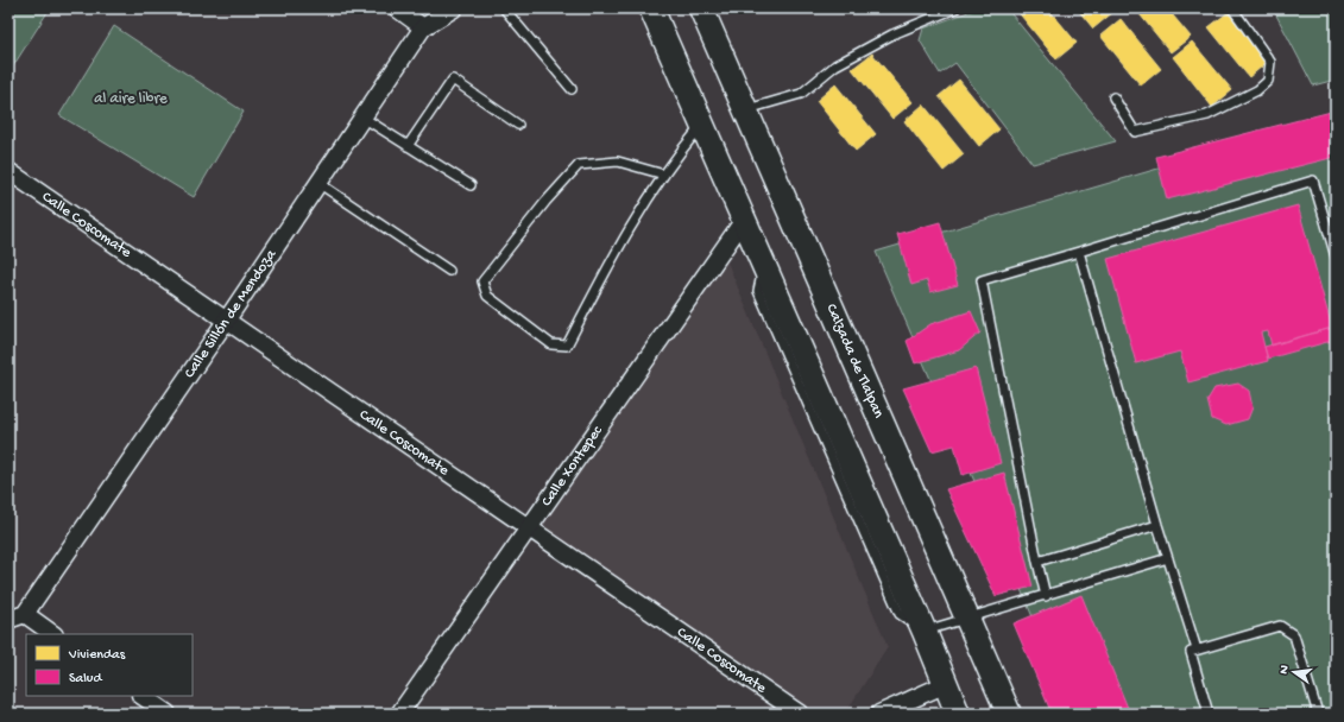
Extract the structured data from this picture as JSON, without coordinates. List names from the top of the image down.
{
  "streets": {
    "main road": ["Calzada de Tlalpan"],
    "street": ["Calle Coscomate", "Calle Sillón de Mendoza", "Calle Xontepec"]
  },
  "crossings": [
    ["Calle Coscomate", "Calle Sillón de Mendoza"],
    ["Calle Coscomate", "Calle Xontepec"]
  ],
  "parks": ["al aire libre"],
  "legend": ["Viviendas", "Salud"],
  "north": "left"
}
